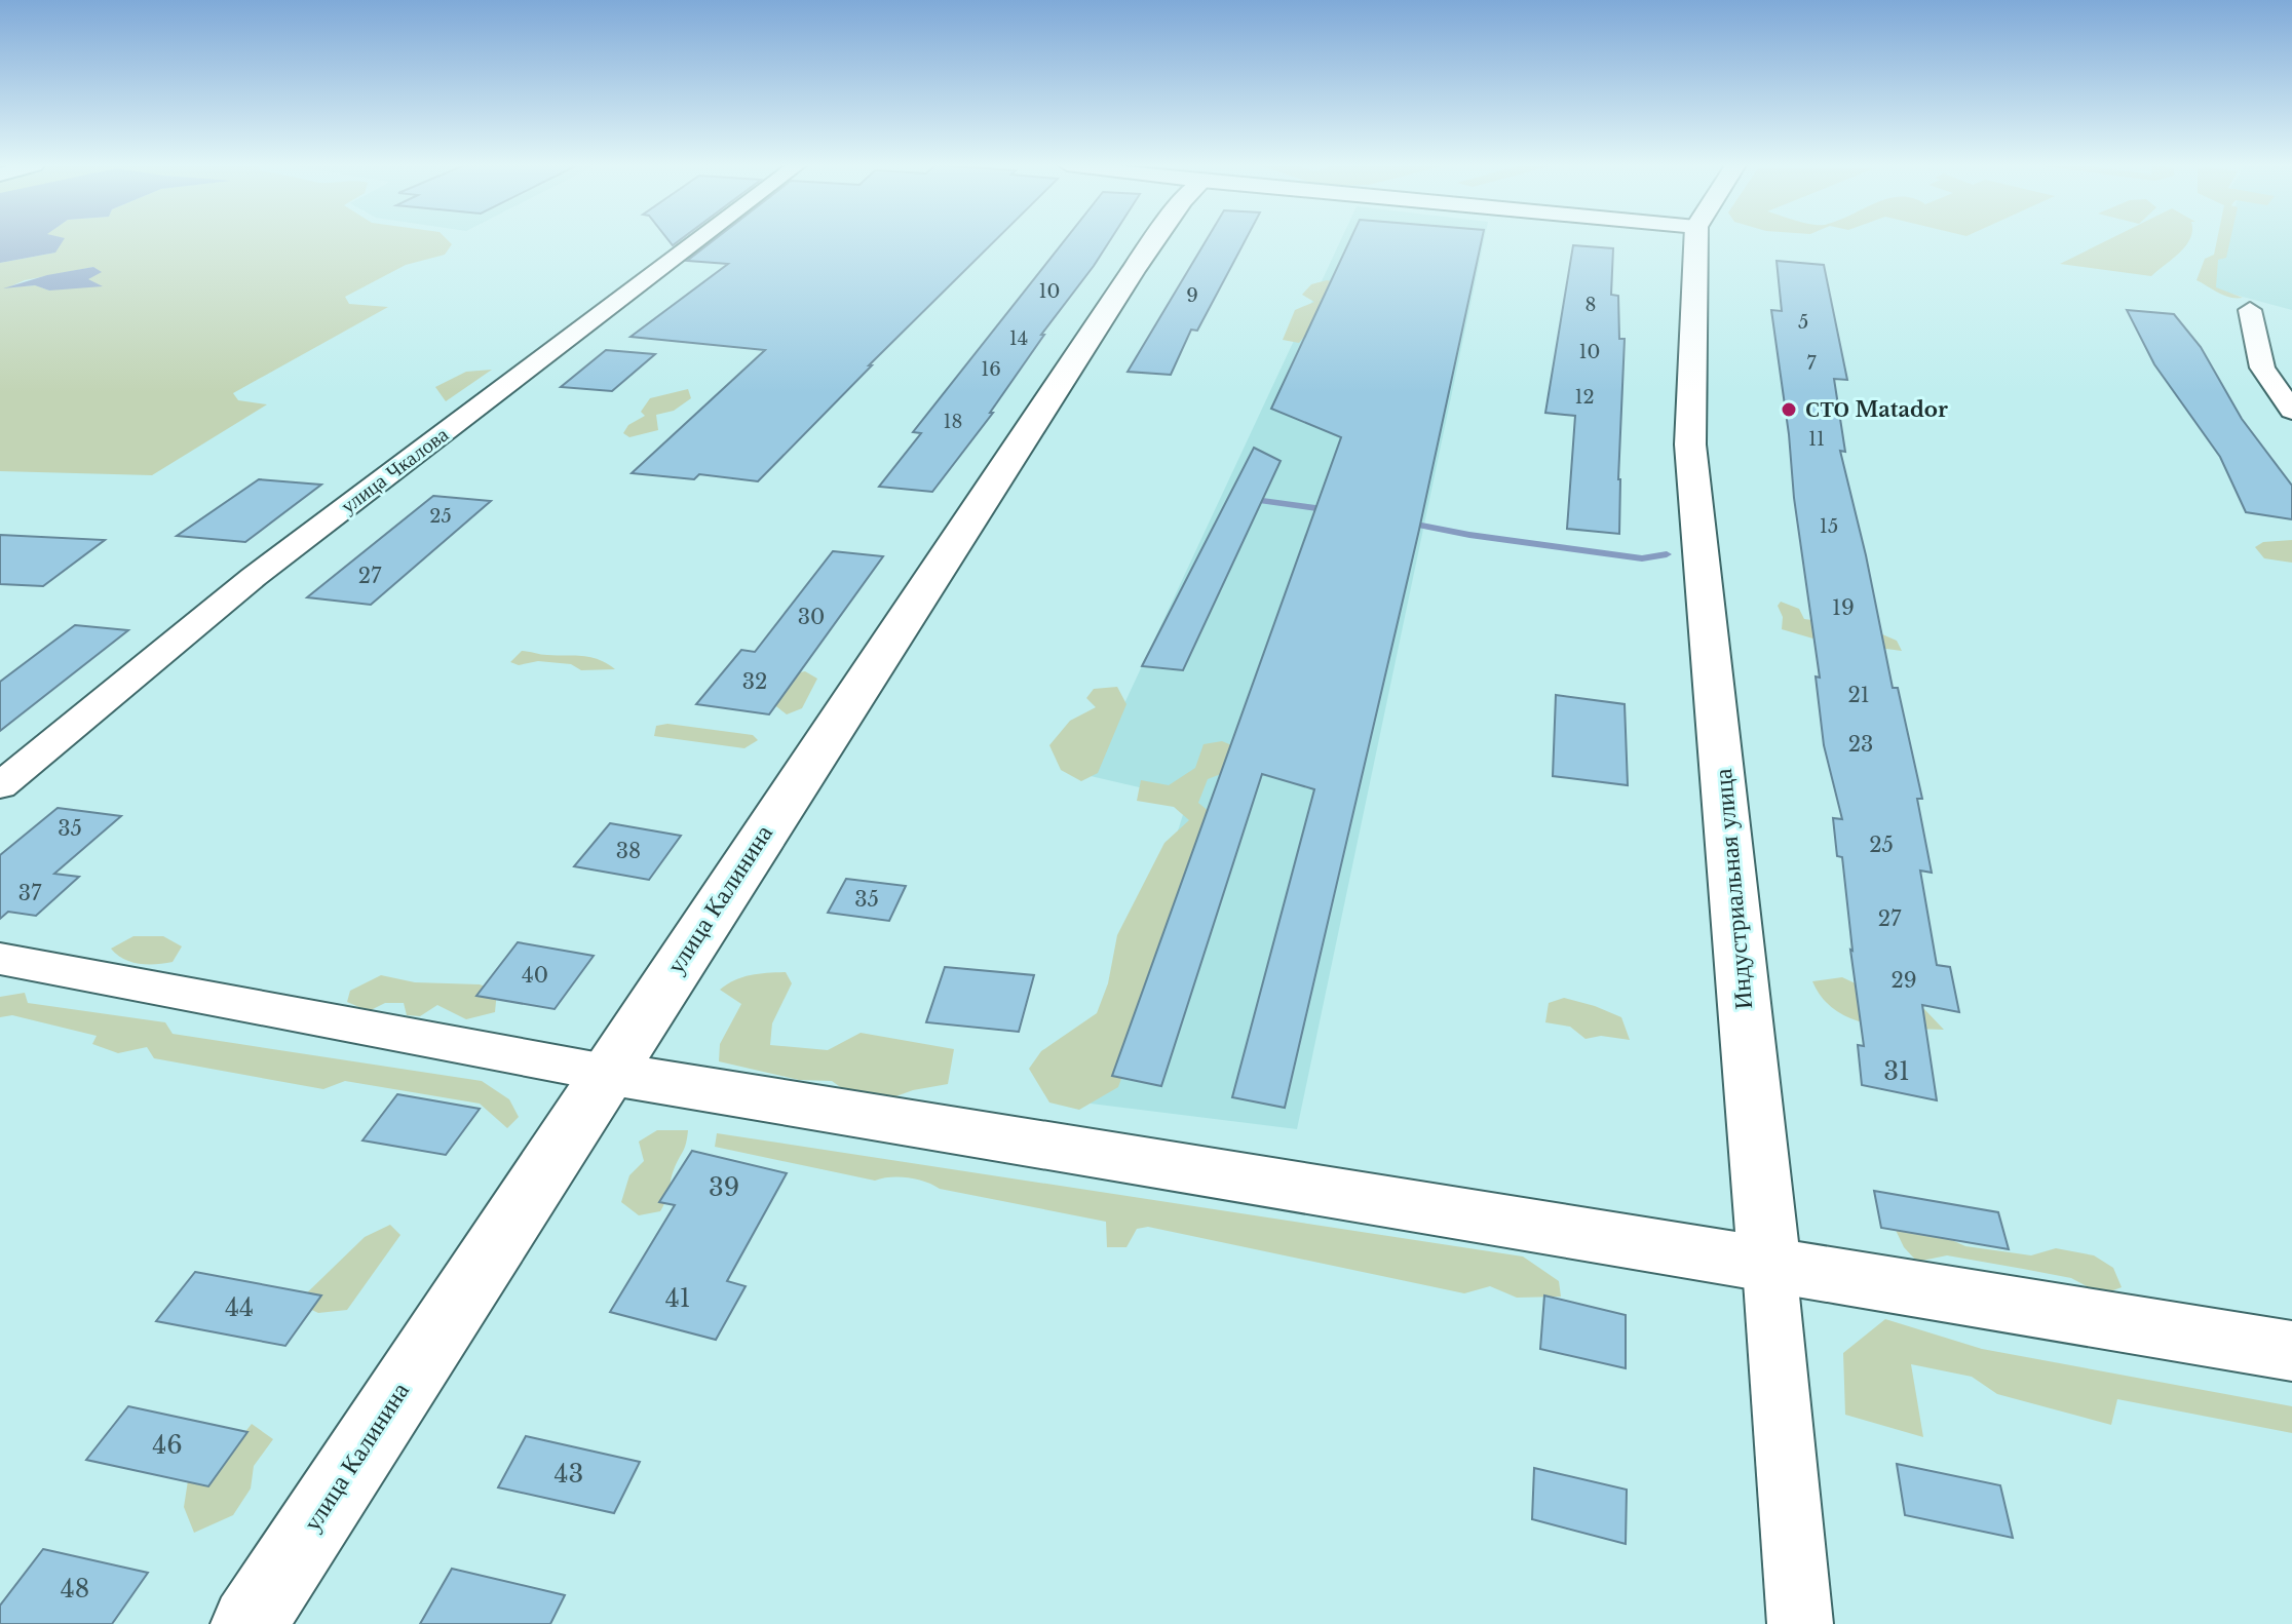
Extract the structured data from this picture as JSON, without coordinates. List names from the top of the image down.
{
  "streets": {
    "street": ["улица Чкалова", "Индустриальная улица", "улица Калинина"]
  },
  "places": ["СТО Matador"],
  "house_numbers": [
    "10",
    "9",
    "8",
    "5",
    "14",
    "10",
    "7",
    "16",
    "12",
    "18",
    "11",
    "25",
    "15",
    "27",
    "19",
    "30",
    "32",
    "21",
    "23",
    "35",
    "25",
    "38",
    "37",
    "35",
    "27",
    "40",
    "29",
    "31",
    "39",
    "41",
    "44",
    "46",
    "43",
    "48"
  ]
}
